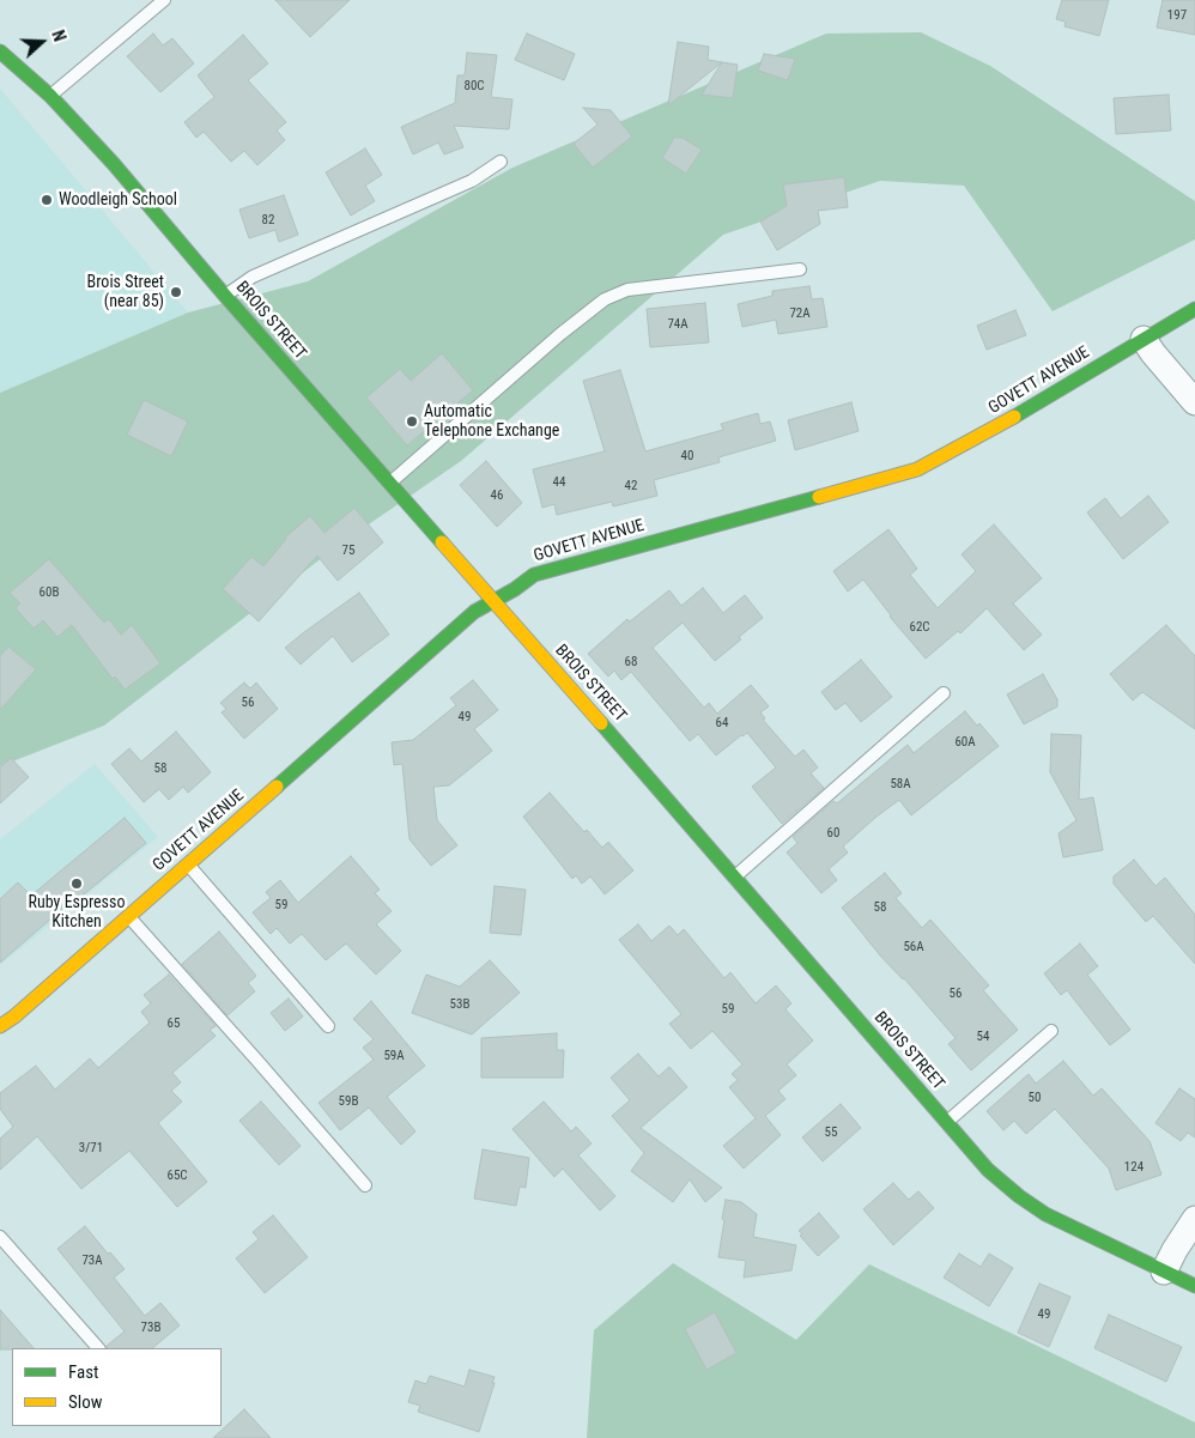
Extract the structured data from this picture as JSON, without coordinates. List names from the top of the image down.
{
  "streets": {
    "main road": ["BROIS STREET", "GOVETT AVENUE"]
  },
  "crossings": [
    ["BROIS STREET", "GOVETT AVENUE"]
  ],
  "places": [
    "Woodleigh School",
    "Brois Street (near 85)",
    "Automatic Telephone Exchange",
    "Ruby Espresso Kitchen"
  ],
  "house_numbers": [
    "197",
    "80C",
    "82",
    "72A",
    "74A",
    "40",
    "44",
    "42",
    "46",
    "75",
    "60B",
    "62C",
    "68",
    "56",
    "49",
    "64",
    "60A",
    "58",
    "58A",
    "60",
    "59",
    "58",
    "56A",
    "56",
    "53B",
    "59",
    "65",
    "54",
    "59A",
    "50",
    "59B",
    "55",
    "3/71",
    "124",
    "65C",
    "73A",
    "49",
    "73B"
  ],
  "legend": ["Fast", "Slow"],
  "north": "right"
}
